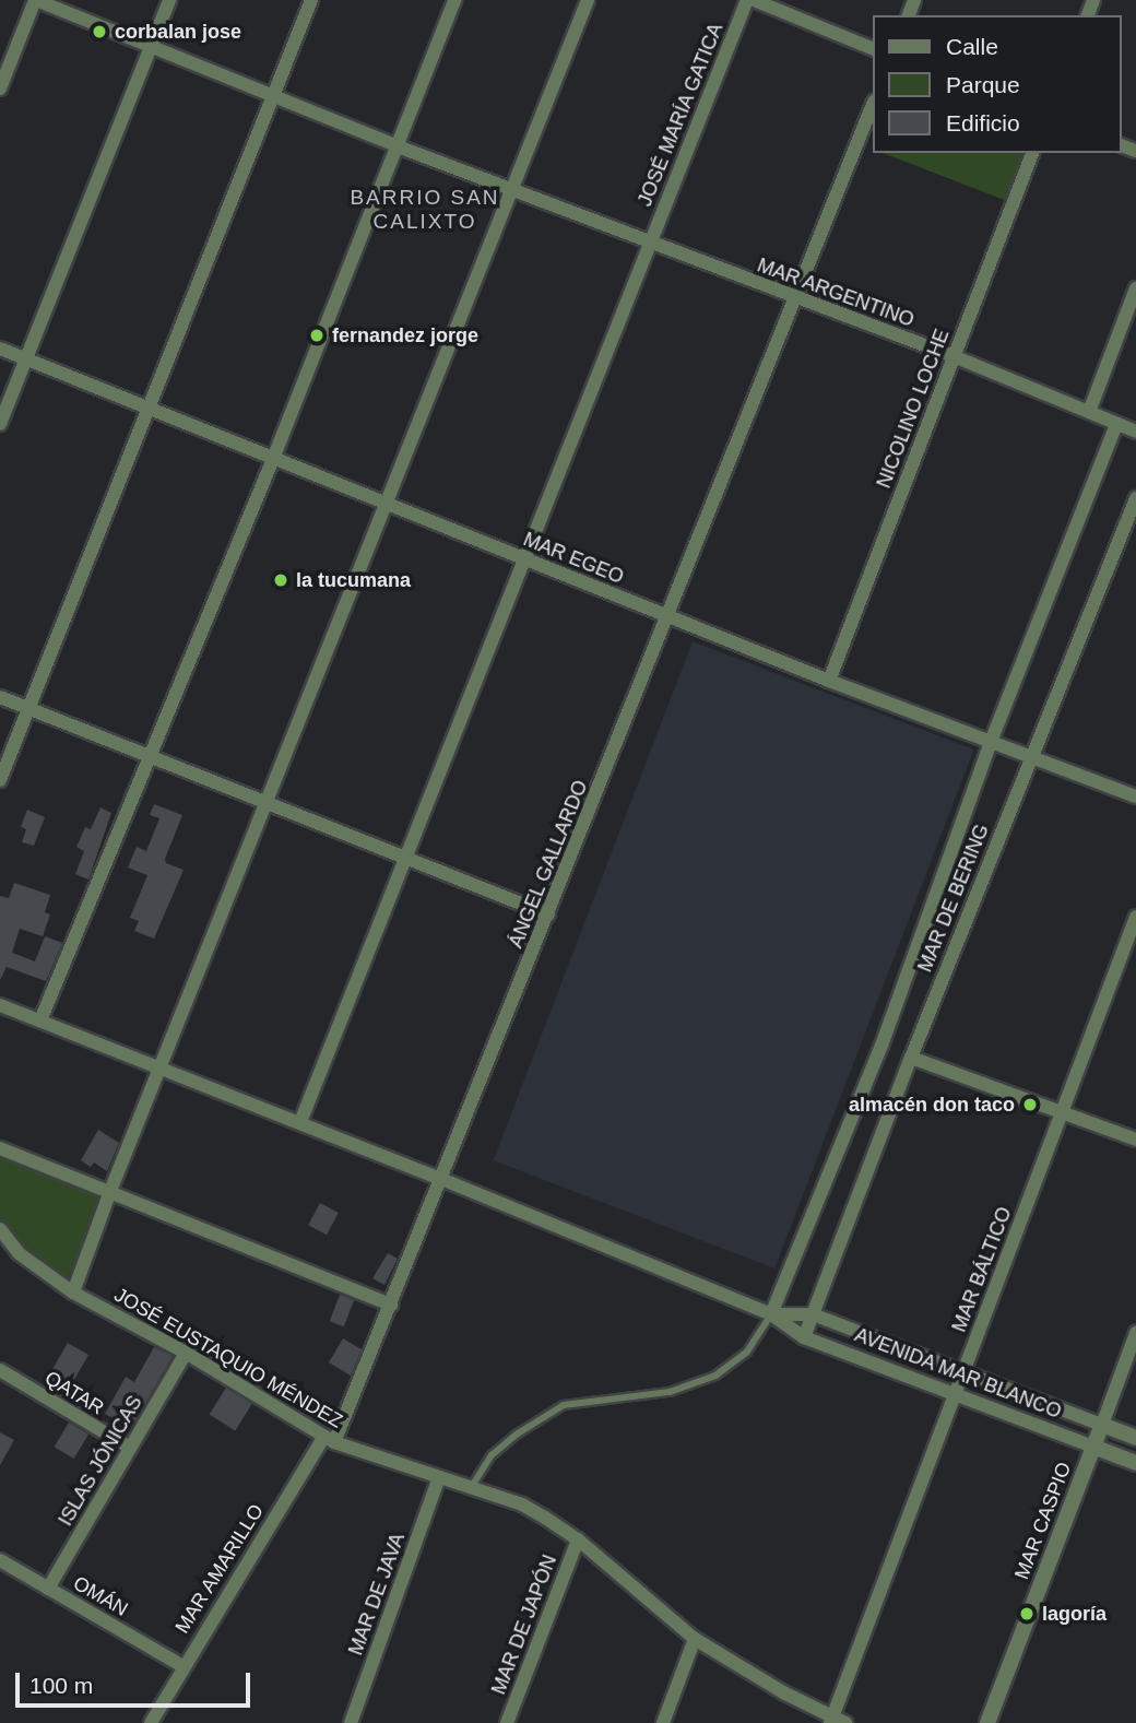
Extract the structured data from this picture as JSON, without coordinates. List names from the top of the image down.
{
  "streets": {
    "street": [
      "JOSÉ MARÍA GATICA",
      "MAR ARGENTINO",
      "NICOLINO LOCHE",
      "MAR EGEO",
      "ÁNGEL GALLARDO",
      "MAR DE BERING",
      "MAR BÁLTICO",
      "JOSÉ EUSTAQUIO MÉNDEZ",
      "AVENIDA MAR BLANCO",
      "QATAR",
      "ISLAS JÓNICAS",
      "MAR CASPIO",
      "MAR AMARILLO",
      "MAR DE JAVA",
      "OMÁN",
      "MAR DE JAPÓN"
    ]
  },
  "crossings": [
    ["JOSÉ MARÍA GATICA", "MAR ARGENTINO"],
    ["JOSÉ MARÍA GATICA", "MAR EGEO"],
    ["MAR ARGENTINO", "NICOLINO LOCHE"],
    ["MAR ARGENTINO", "ÁNGEL GALLARDO"],
    ["NICOLINO LOCHE", "MAR EGEO"],
    ["MAR EGEO", "ÁNGEL GALLARDO"],
    ["MAR EGEO", "MAR DE BERING"],
    ["ÁNGEL GALLARDO", "JOSÉ EUSTAQUIO MÉNDEZ"],
    ["ÁNGEL GALLARDO", "MAR AMARILLO"],
    ["MAR DE BERING", "AVENIDA MAR BLANCO"],
    ["MAR BÁLTICO", "JOSÉ EUSTAQUIO MÉNDEZ"],
    ["MAR BÁLTICO", "AVENIDA MAR BLANCO"],
    ["JOSÉ EUSTAQUIO MÉNDEZ", "ISLAS JÓNICAS"],
    ["JOSÉ EUSTAQUIO MÉNDEZ", "MAR AMARILLO"],
    ["JOSÉ EUSTAQUIO MÉNDEZ", "MAR DE JAVA"],
    ["JOSÉ EUSTAQUIO MÉNDEZ", "MAR DE JAPÓN"],
    ["AVENIDA MAR BLANCO", "MAR CASPIO"],
    ["QATAR", "ISLAS JÓNICAS"],
    ["ISLAS JÓNICAS", "OMÁN"],
    ["MAR AMARILLO", "OMÁN"]
  ],
  "districts": ["BARRIO SAN CALIXTO"],
  "places": [
    "corbalan jose",
    "fernandez jorge",
    "la tucumana",
    "almacén don taco",
    "lagoría"
  ],
  "legend": ["Calle", "Parque", "Edificio"],
  "scale_bar": "100 m"
}
